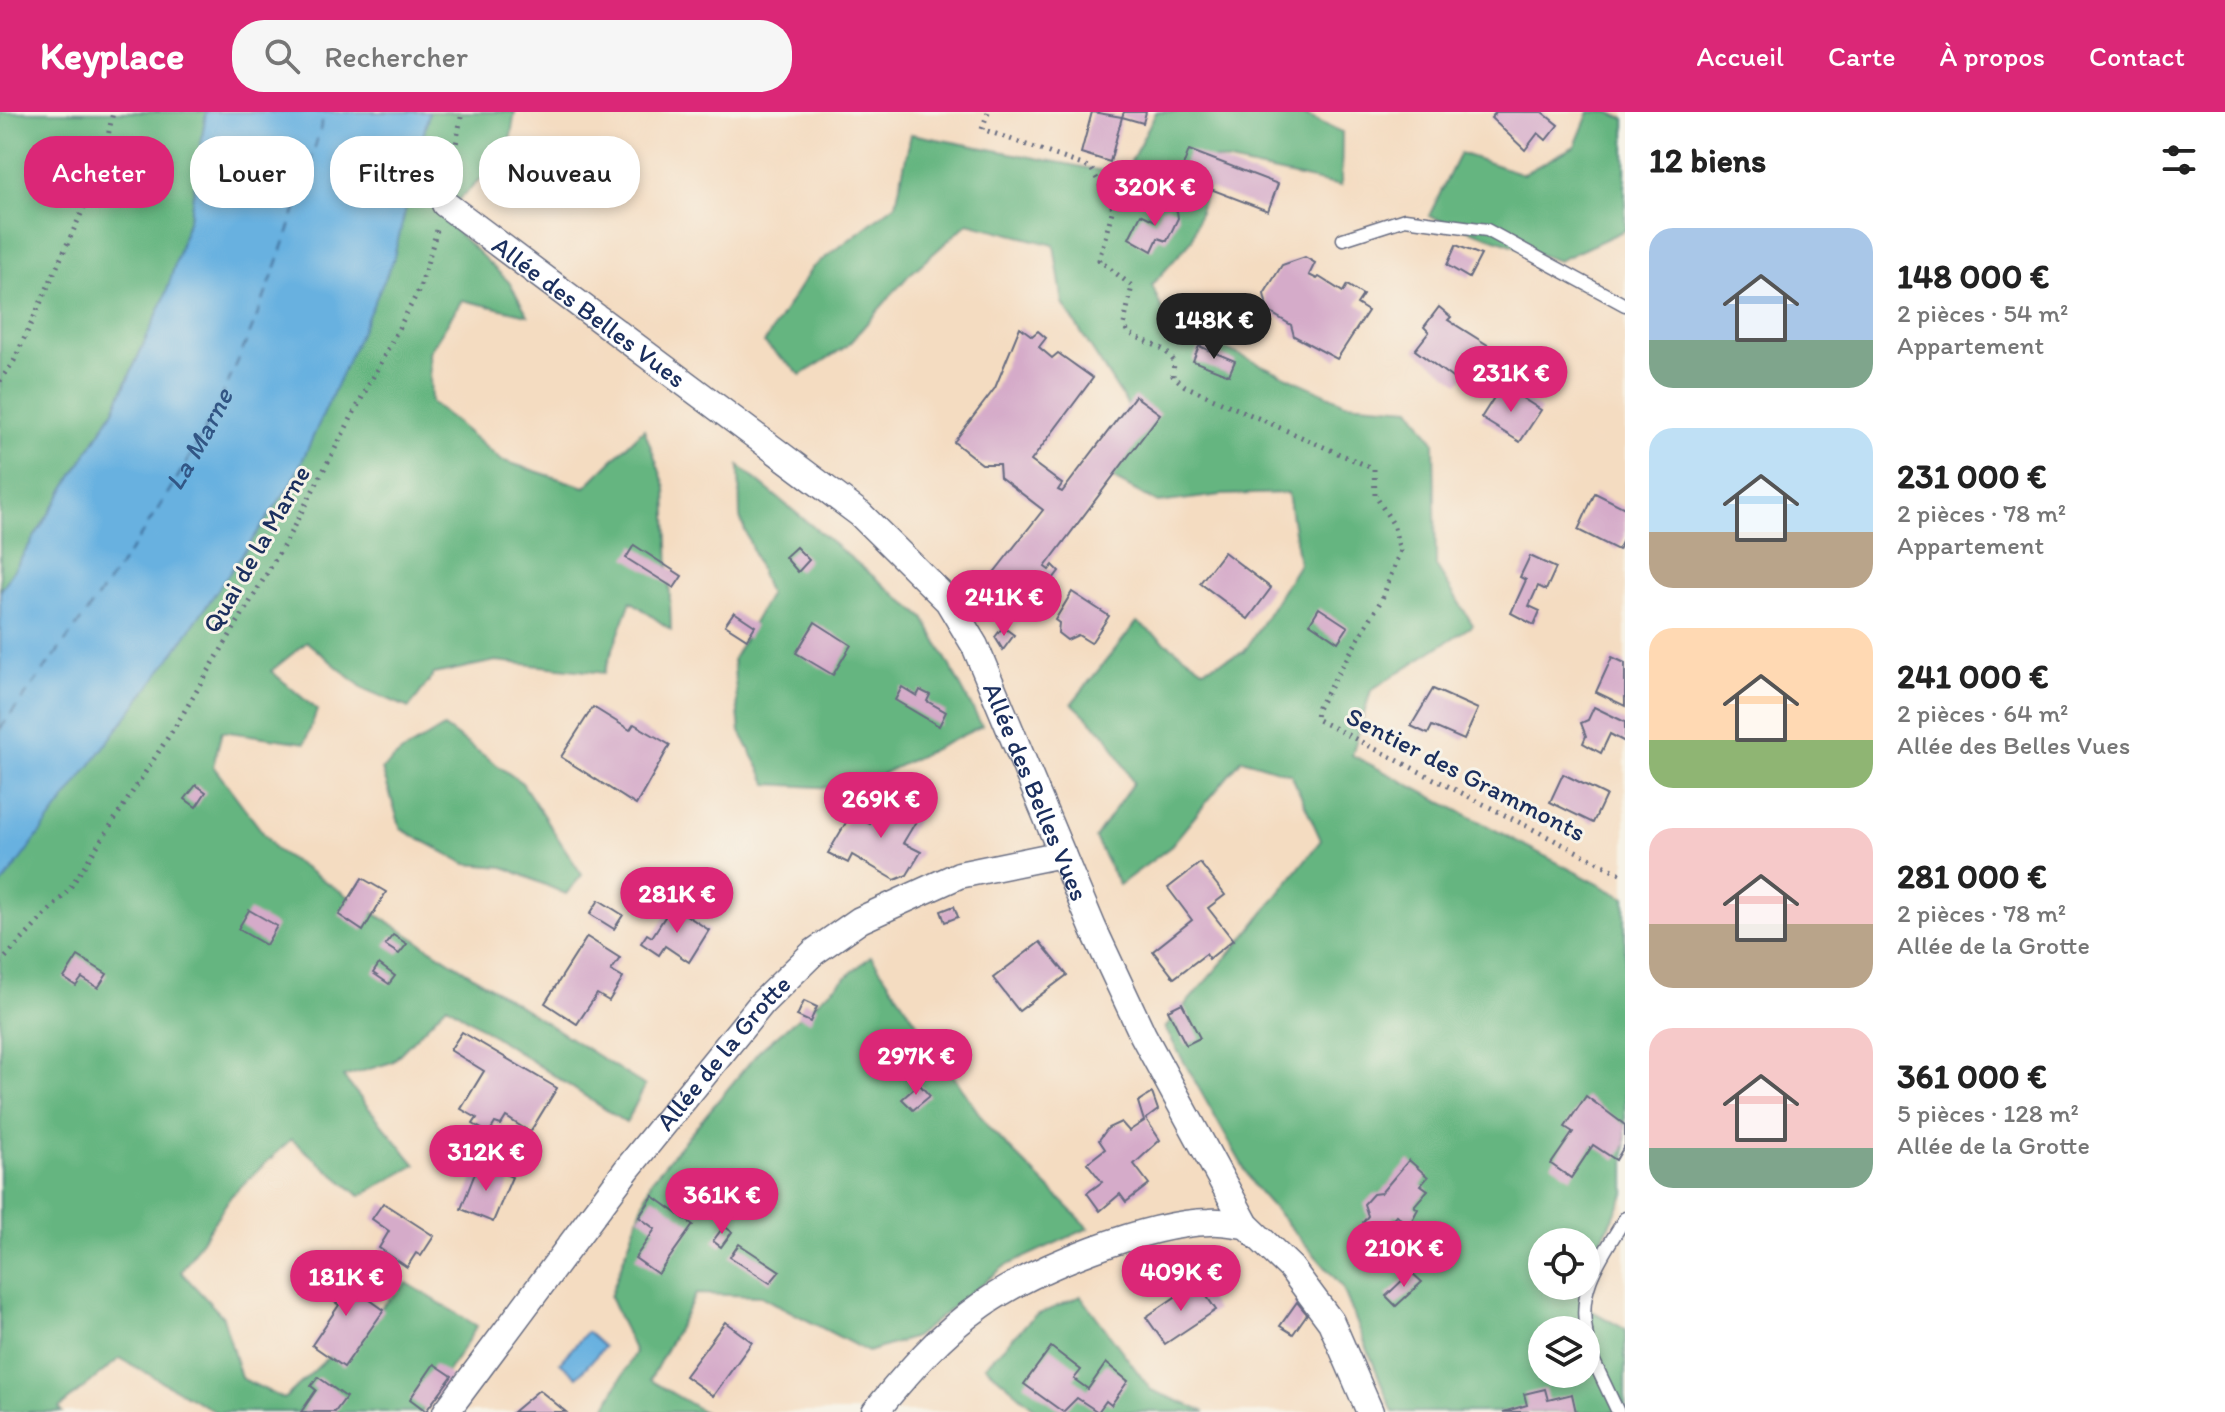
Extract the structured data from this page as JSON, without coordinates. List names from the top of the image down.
{
  "streets": {
    "street": ["Allée des Belles Vues", "Allée de la Grotte"],
    "path": ["Quai de la Marne", "Sentier des Grammonts"]
  },
  "crossings": [
    ["Allée des Belles Vues", "Allée de la Grotte"]
  ],
  "water": ["La Marne"],
  "page": {
    "header": "Keyplace",
    "search": "Rechercher",
    "nav": [
      "Accueil",
      "Carte",
      "À propos",
      "Contact"
    ],
    "heading": "12 biens",
    "chip": [
      "Acheter",
      "Louer",
      "Filtres",
      "Nouveau"
    ],
    "price": [
      "320K €",
      "148K €",
      "231K €",
      "241K €",
      "269K €",
      "281K €",
      "297K €",
      "312K €",
      "361K €",
      "210K €",
      "409K €",
      "181K €"
    ],
    "list": [
      {
        "name": "148 000 €",
        "note": "2 pièces · 54 m² · Appartement"
      },
      {
        "name": "231 000 €",
        "note": "2 pièces · 78 m² · Appartement"
      },
      {
        "name": "241 000 €",
        "note": "2 pièces · 64 m² · Allée des Belles Vues"
      },
      {
        "name": "281 000 €",
        "note": "2 pièces · 78 m² · Allée de la Grotte"
      },
      {
        "name": "361 000 €",
        "note": "5 pièces · 128 m² · Allée de la Grotte"
      }
    ]
  }
}
